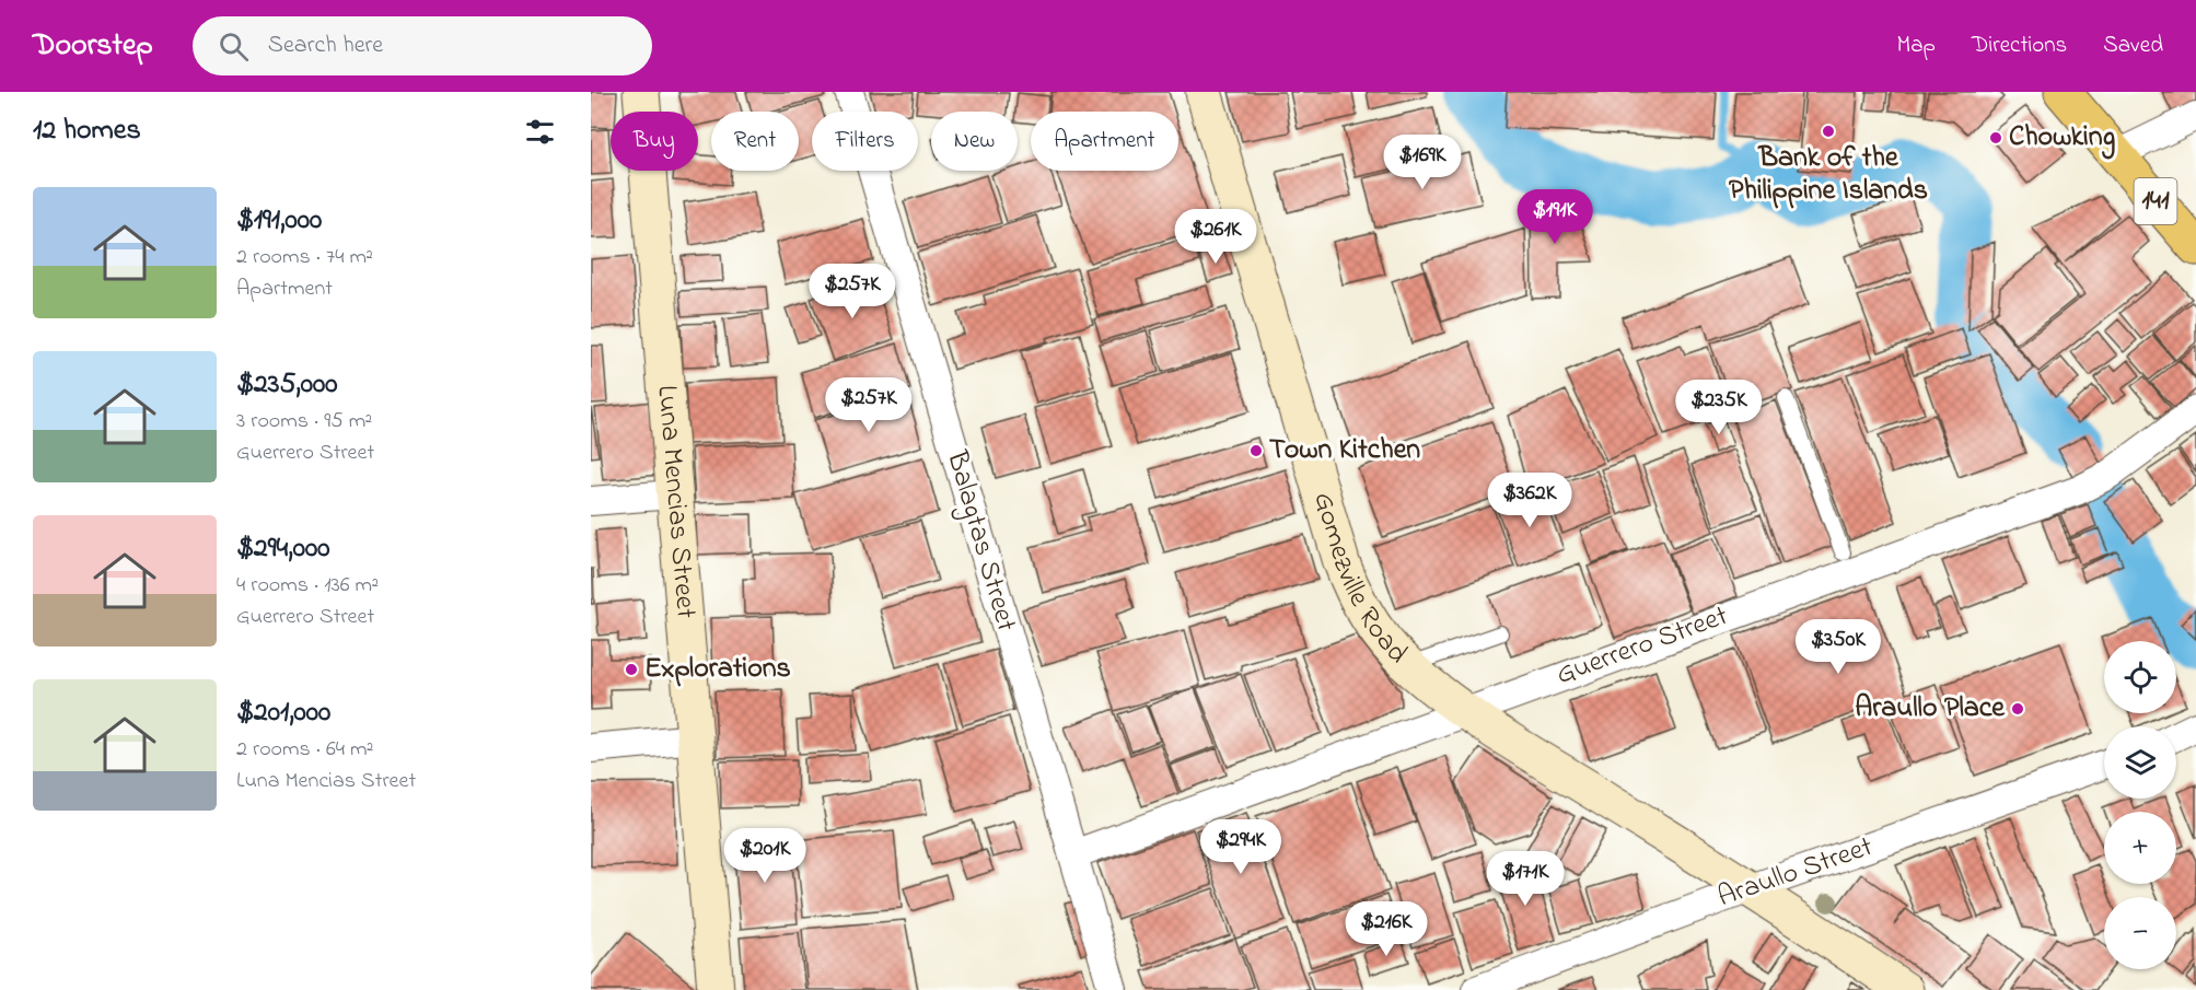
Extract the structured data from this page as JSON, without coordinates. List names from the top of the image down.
{
  "streets": {
    "main road": ["141", "Luna Mencias Street", "Gomezville Road"],
    "street": ["Balagtas Street", "Guerrero Street", "Araullo Street"]
  },
  "crossings": [
    ["Balagtas Street", "Guerrero Street"],
    ["Gomezville Road", "Guerrero Street"],
    ["Gomezville Road", "Araullo Street"]
  ],
  "places": [
    "Bank of the Philippine Islands",
    "Chowking",
    "Town Kitchen",
    "Explorations",
    "Araullo Place"
  ],
  "page": {
    "header": "Doorstep",
    "search": "Search here",
    "nav": ["Map", "Directions", "Saved"],
    "heading": "12 homes",
    "chip": [
      "Buy",
      "Rent",
      "Filters",
      "New",
      "Apartment"
    ],
    "price": [
      "$169K",
      "$191K",
      "$261K",
      "$257K",
      "$257K",
      "$235K",
      "$362K",
      "$350K",
      "$294K",
      "$201K",
      "$171K",
      "$216K"
    ],
    "list": [
      {
        "name": "$191,000",
        "note": "2 rooms · 74 m² · Apartment"
      },
      {
        "name": "$235,000",
        "note": "3 rooms · 95 m² · Guerrero Street"
      },
      {
        "name": "$294,000",
        "note": "4 rooms · 136 m² · Guerrero Street"
      },
      {
        "name": "$201,000",
        "note": "2 rooms · 64 m² · Luna Mencias Street"
      }
    ],
    "map_buttons": ["+", "−"]
  }
}
